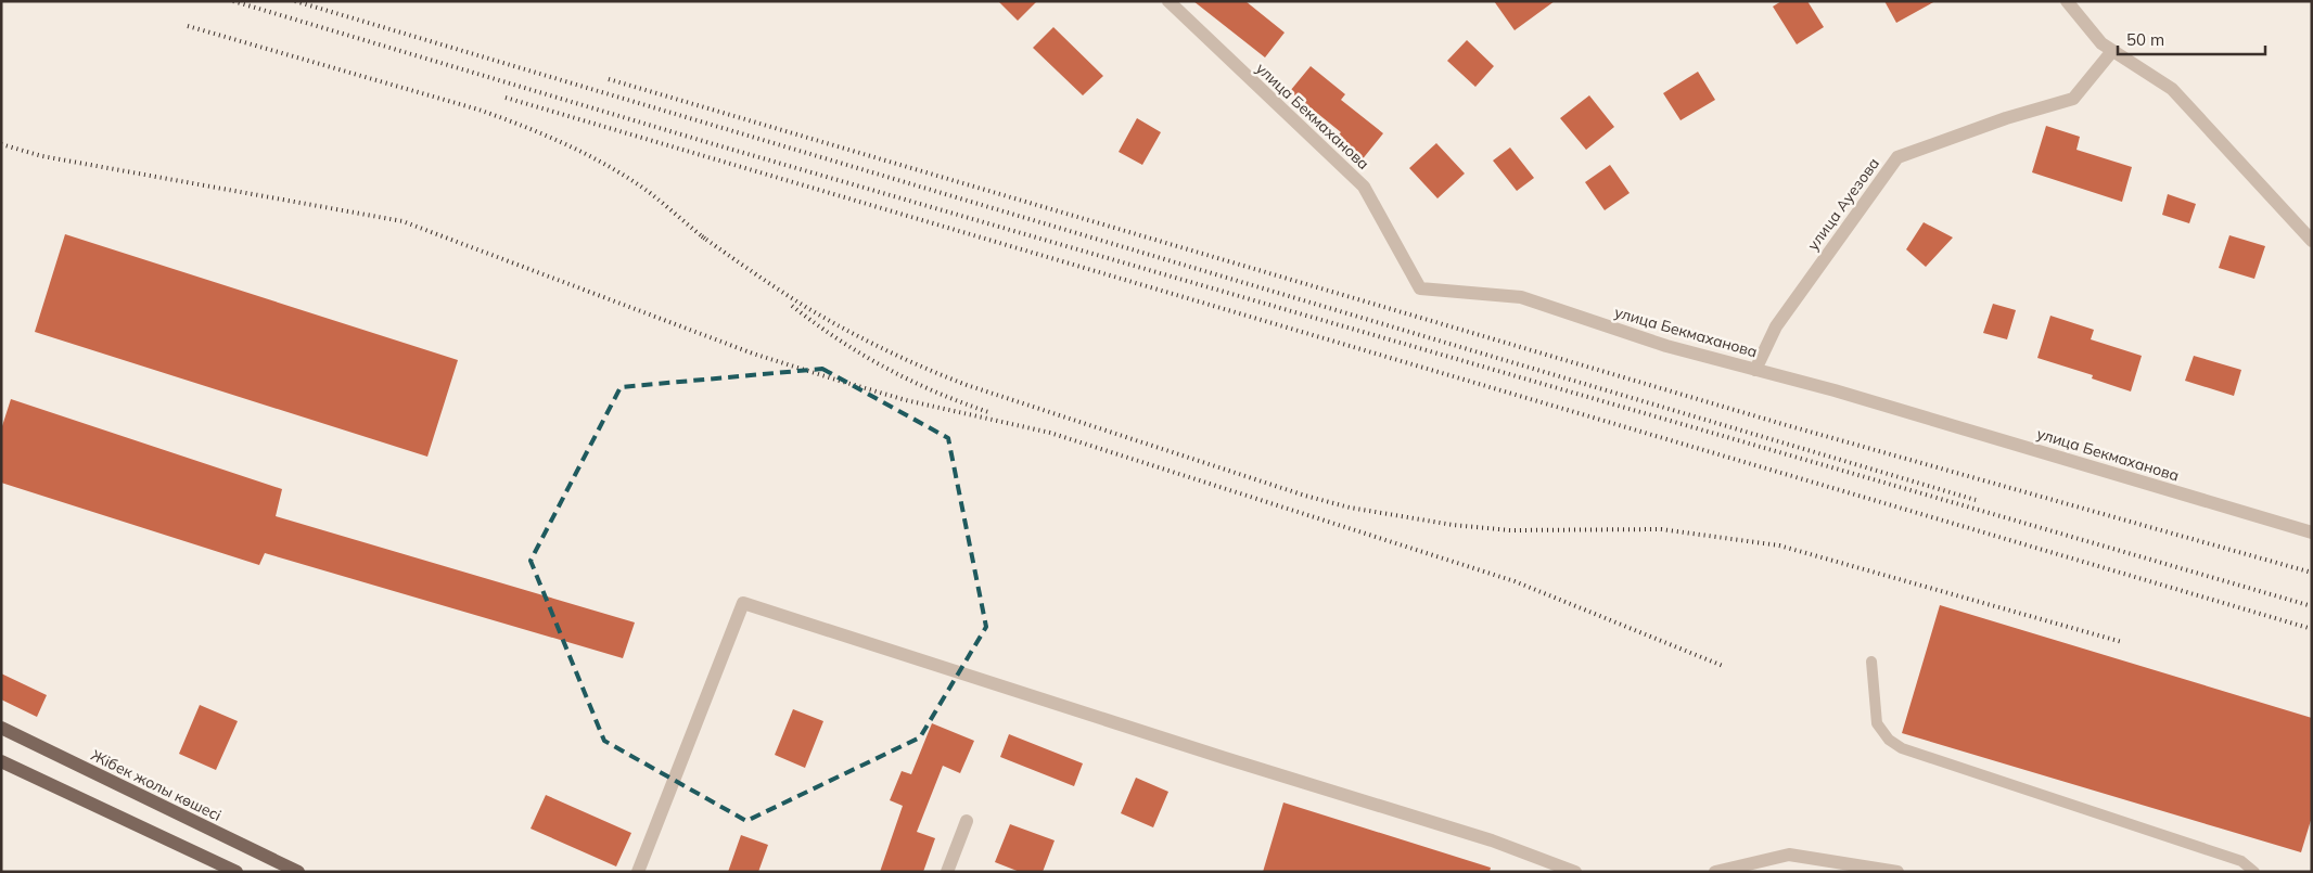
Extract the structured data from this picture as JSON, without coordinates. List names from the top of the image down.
{
  "streets": {
    "main road": ["Жібек жолы көшесі"],
    "street": ["улица Бекмаханова", "улица Ауезова"]
  },
  "crossings": [
    ["улица Бекмаханова", "улица Ауезова"]
  ],
  "scale_bar": "50 m"
}
